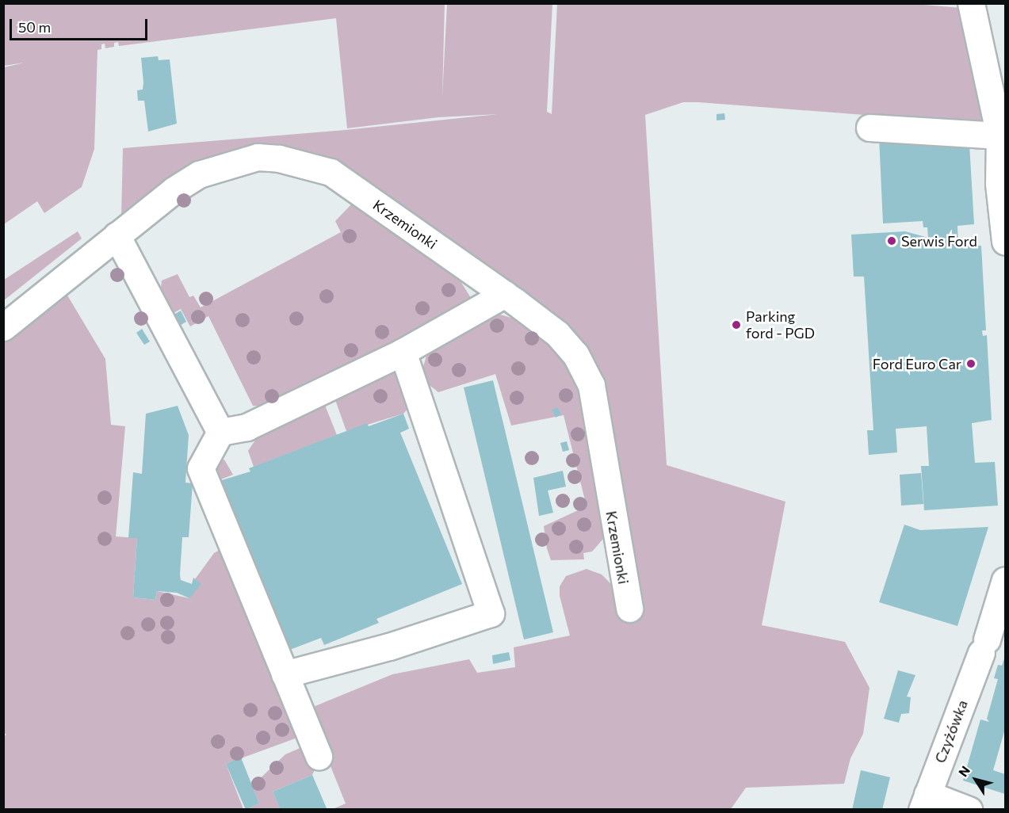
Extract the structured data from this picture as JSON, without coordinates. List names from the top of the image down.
{
  "streets": {
    "street": ["Krzemionki", "Czyżówka"]
  },
  "places": ["Serwis Ford", "Parking ford - PGD", "Ford Euro Car"],
  "scale_bar": "50 m",
  "north": "top left"
}
